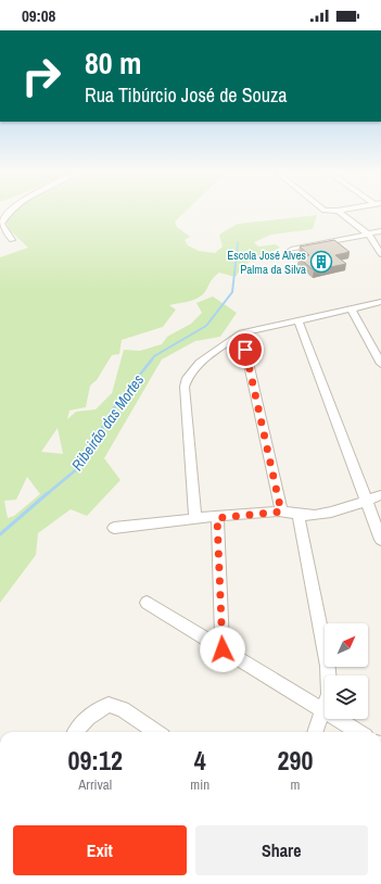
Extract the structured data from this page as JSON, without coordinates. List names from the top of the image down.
{
  "water": ["Ribeirão das Mortes"],
  "places": {
    "building": ["Escola José Alves Palma da Silva"]
  },
  "north": "top right",
  "page": {
    "status": "09:08",
    "turn": ["80 m", "Rua Tibúrcio José de Souza"],
    "eta": [
      "09:12",
      "Arrival",
      "4",
      "min",
      "290",
      "m"
    ],
    "buttons": ["Exit", "Share"]
  }
}
